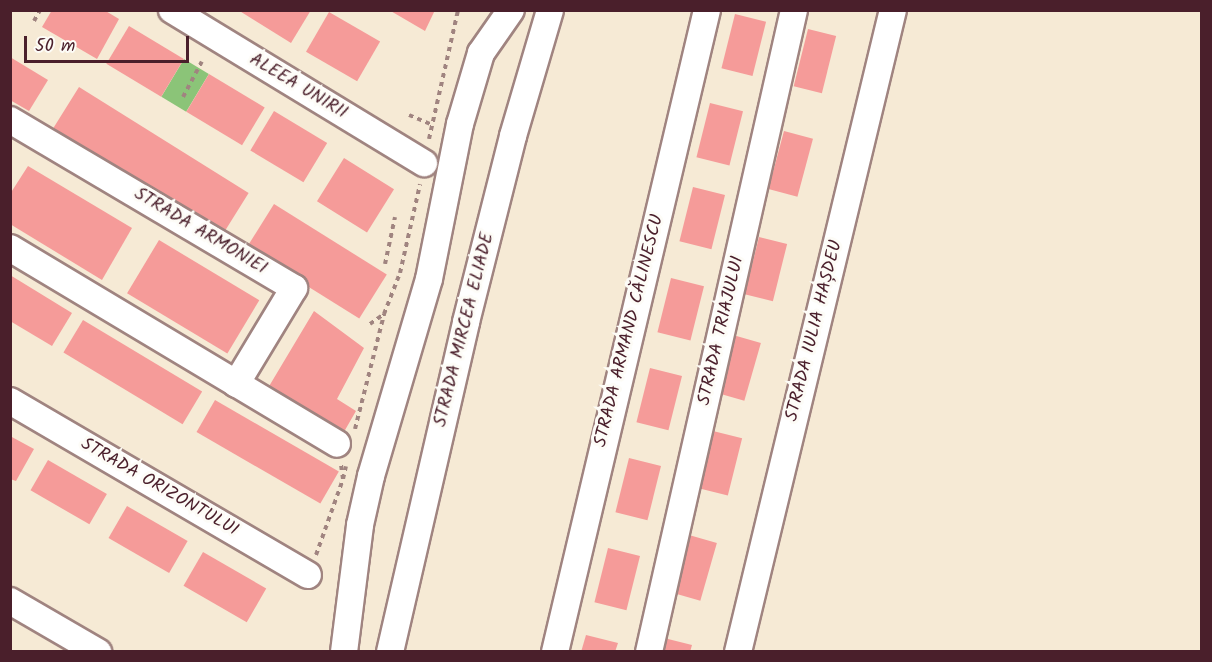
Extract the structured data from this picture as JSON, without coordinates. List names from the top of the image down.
{
  "streets": {
    "street": [
      "ALEEA UNIRII",
      "STRADA ARMONIEI",
      "STRADA MIRCEA ELIADE",
      "STRADA ARMAND CĂLINESCU",
      "STRADA TRIAJULUI",
      "STRADA IULIA HAȘDEU",
      "STRADA ORIZONTULUI"
    ]
  },
  "scale_bar": "50 m"
}
